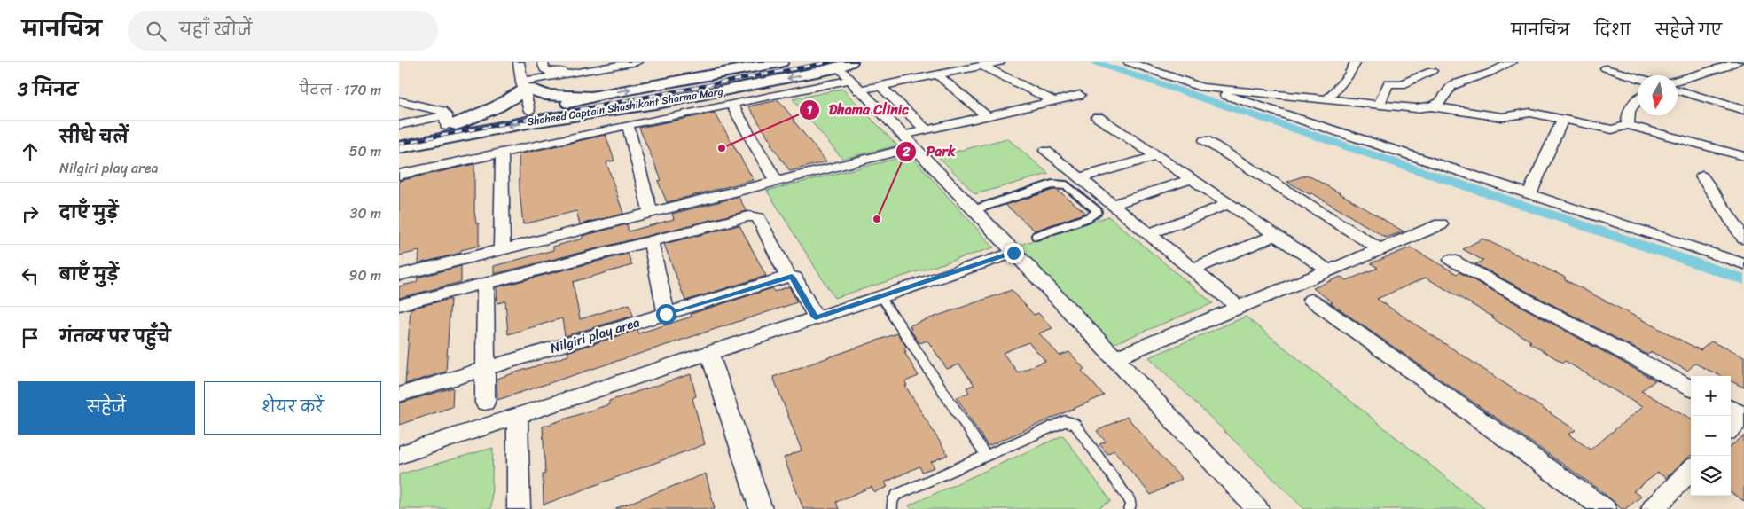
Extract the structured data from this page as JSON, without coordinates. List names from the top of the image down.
{
  "streets": {
    "main road": ["Shaheed Captain Shashikant Sharma Marg"],
    "street": ["Nilgiri play area"]
  },
  "places": ["Dhama Clinic", "Park"],
  "north": "bottom",
  "page": {
    "header": "मानचित्र",
    "search": "यहाँ खोजें",
    "nav": ["मानचित्र", "दिशा", "सहेजे गए"],
    "heading": ["3 मिनट", "पैदल · 170 m"],
    "list": [
      ["सीधे चलें", "Nilgiri play area", "50 m"],
      ["दाएँ मुड़ें", "30 m"],
      ["बाएँ मुड़ें", "90 m"],
      "गंतव्य पर पहुँचे"
    ],
    "buttons": ["सहेजें", "शेयर करें"],
    "map_buttons": ["+", "−"]
  }
}
